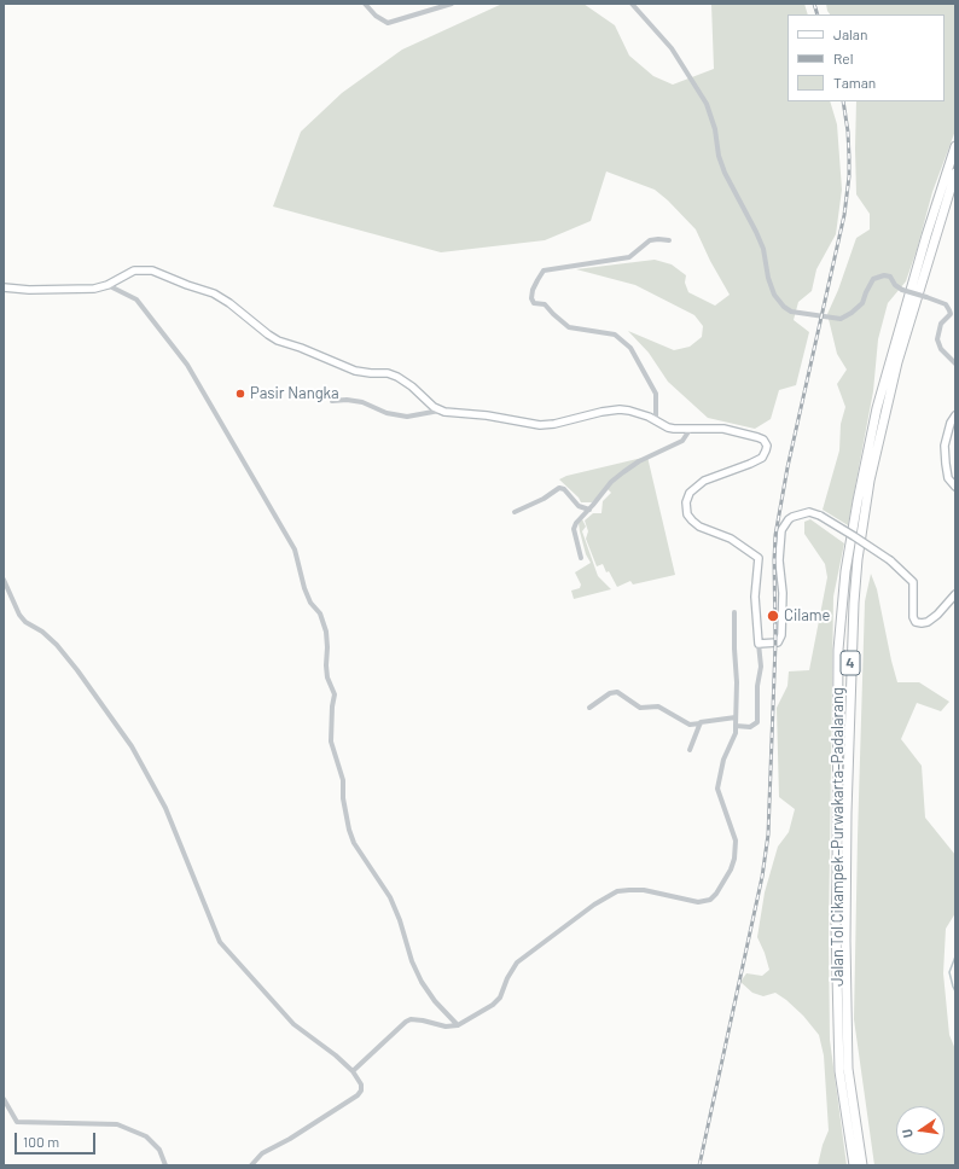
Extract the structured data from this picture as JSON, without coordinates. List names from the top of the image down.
{
  "streets": {
    "highway": ["4", "Jalan Tol Cikampek–Purwakarta–Padalarang"]
  },
  "places": ["Pasir Nangka", "Cilame"],
  "legend": ["Jalan", "Rel", "Taman"],
  "scale_bar": "100 m",
  "north": "left"
}
